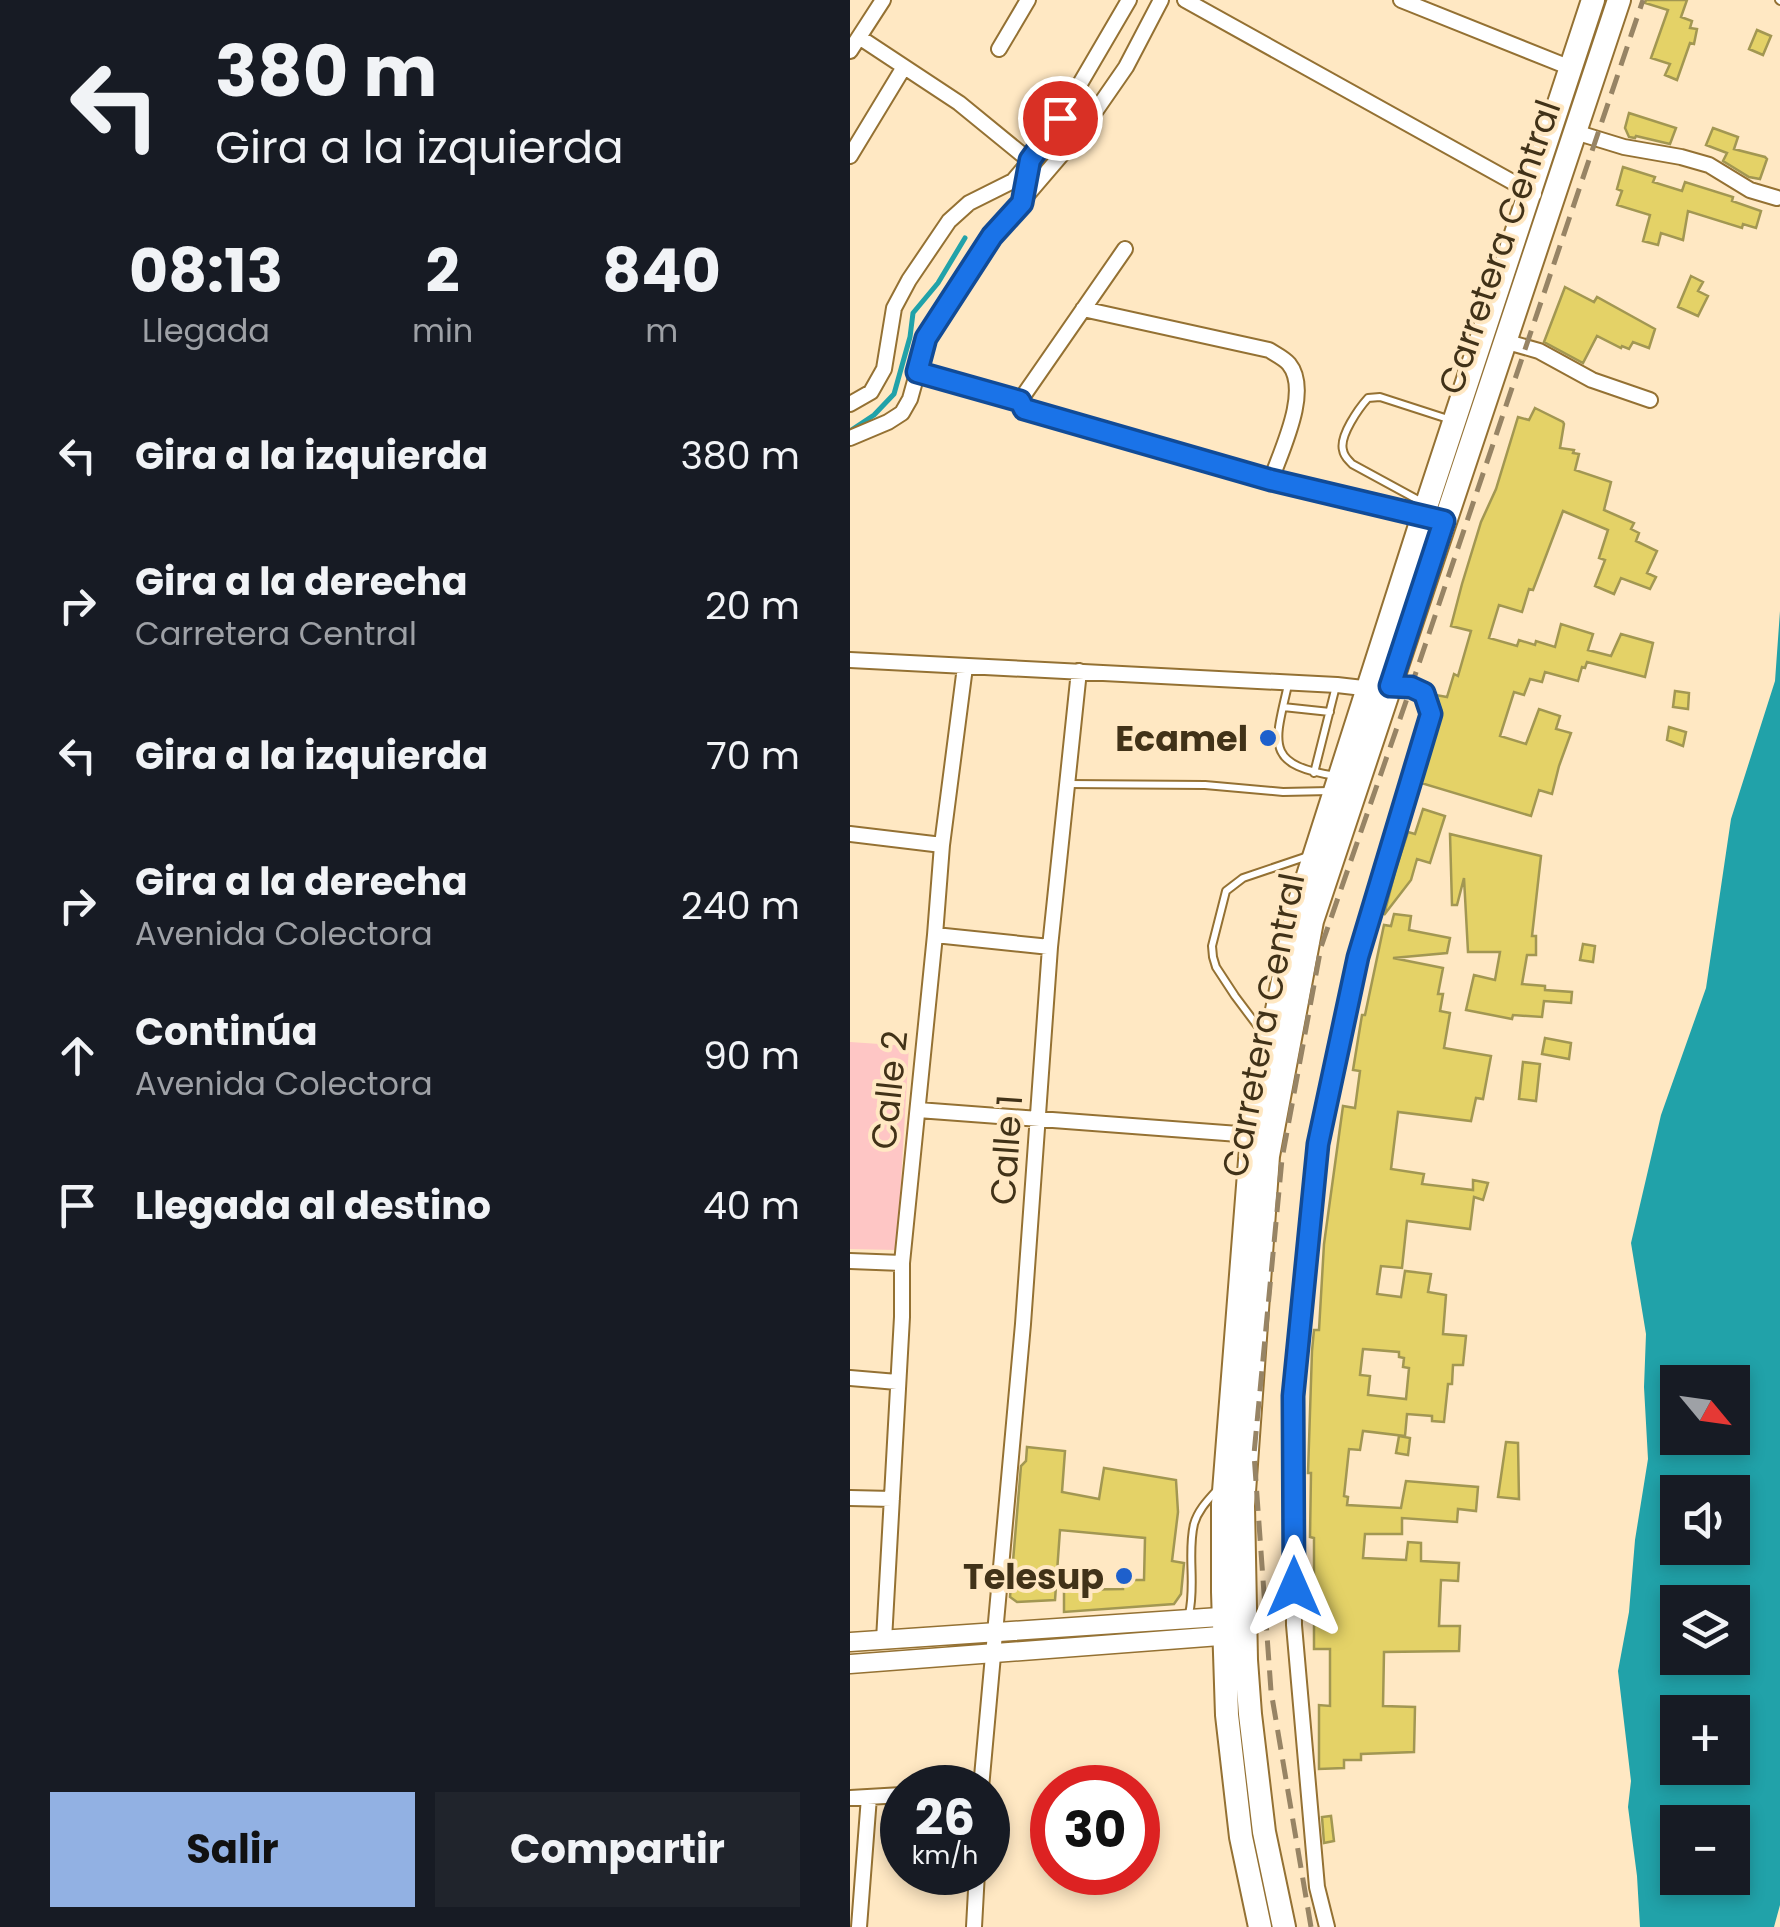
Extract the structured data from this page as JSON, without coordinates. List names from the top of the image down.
{
  "streets": {
    "highway": ["Carretera Central"],
    "street": ["Calle 2", "Calle 1"]
  },
  "places": ["Ecamel", "Telesup"],
  "north": "bottom right",
  "page": {
    "turn": ["380 m", "Gira a la izquierda"],
    "eta": [
      "08:13",
      "Llegada",
      "2",
      "min",
      "840",
      "m"
    ],
    "list": [
      {
        "name": "Gira a la izquierda",
        "value": "380 m"
      },
      {
        "name": "Gira a la derecha",
        "note": "Carretera Central",
        "value": "20 m"
      },
      {
        "name": "Gira a la izquierda",
        "value": "70 m"
      },
      {
        "name": "Gira a la derecha",
        "note": "Avenida Colectora",
        "value": "240 m"
      },
      {
        "name": "Continúa",
        "note": "Avenida Colectora",
        "value": "90 m"
      },
      {
        "name": "Llegada al destino",
        "value": "40 m"
      }
    ],
    "map_buttons": ["+", "−"],
    "speed": "26 km/h",
    "limit": "30",
    "buttons": ["Salir", "Compartir"]
  }
}
